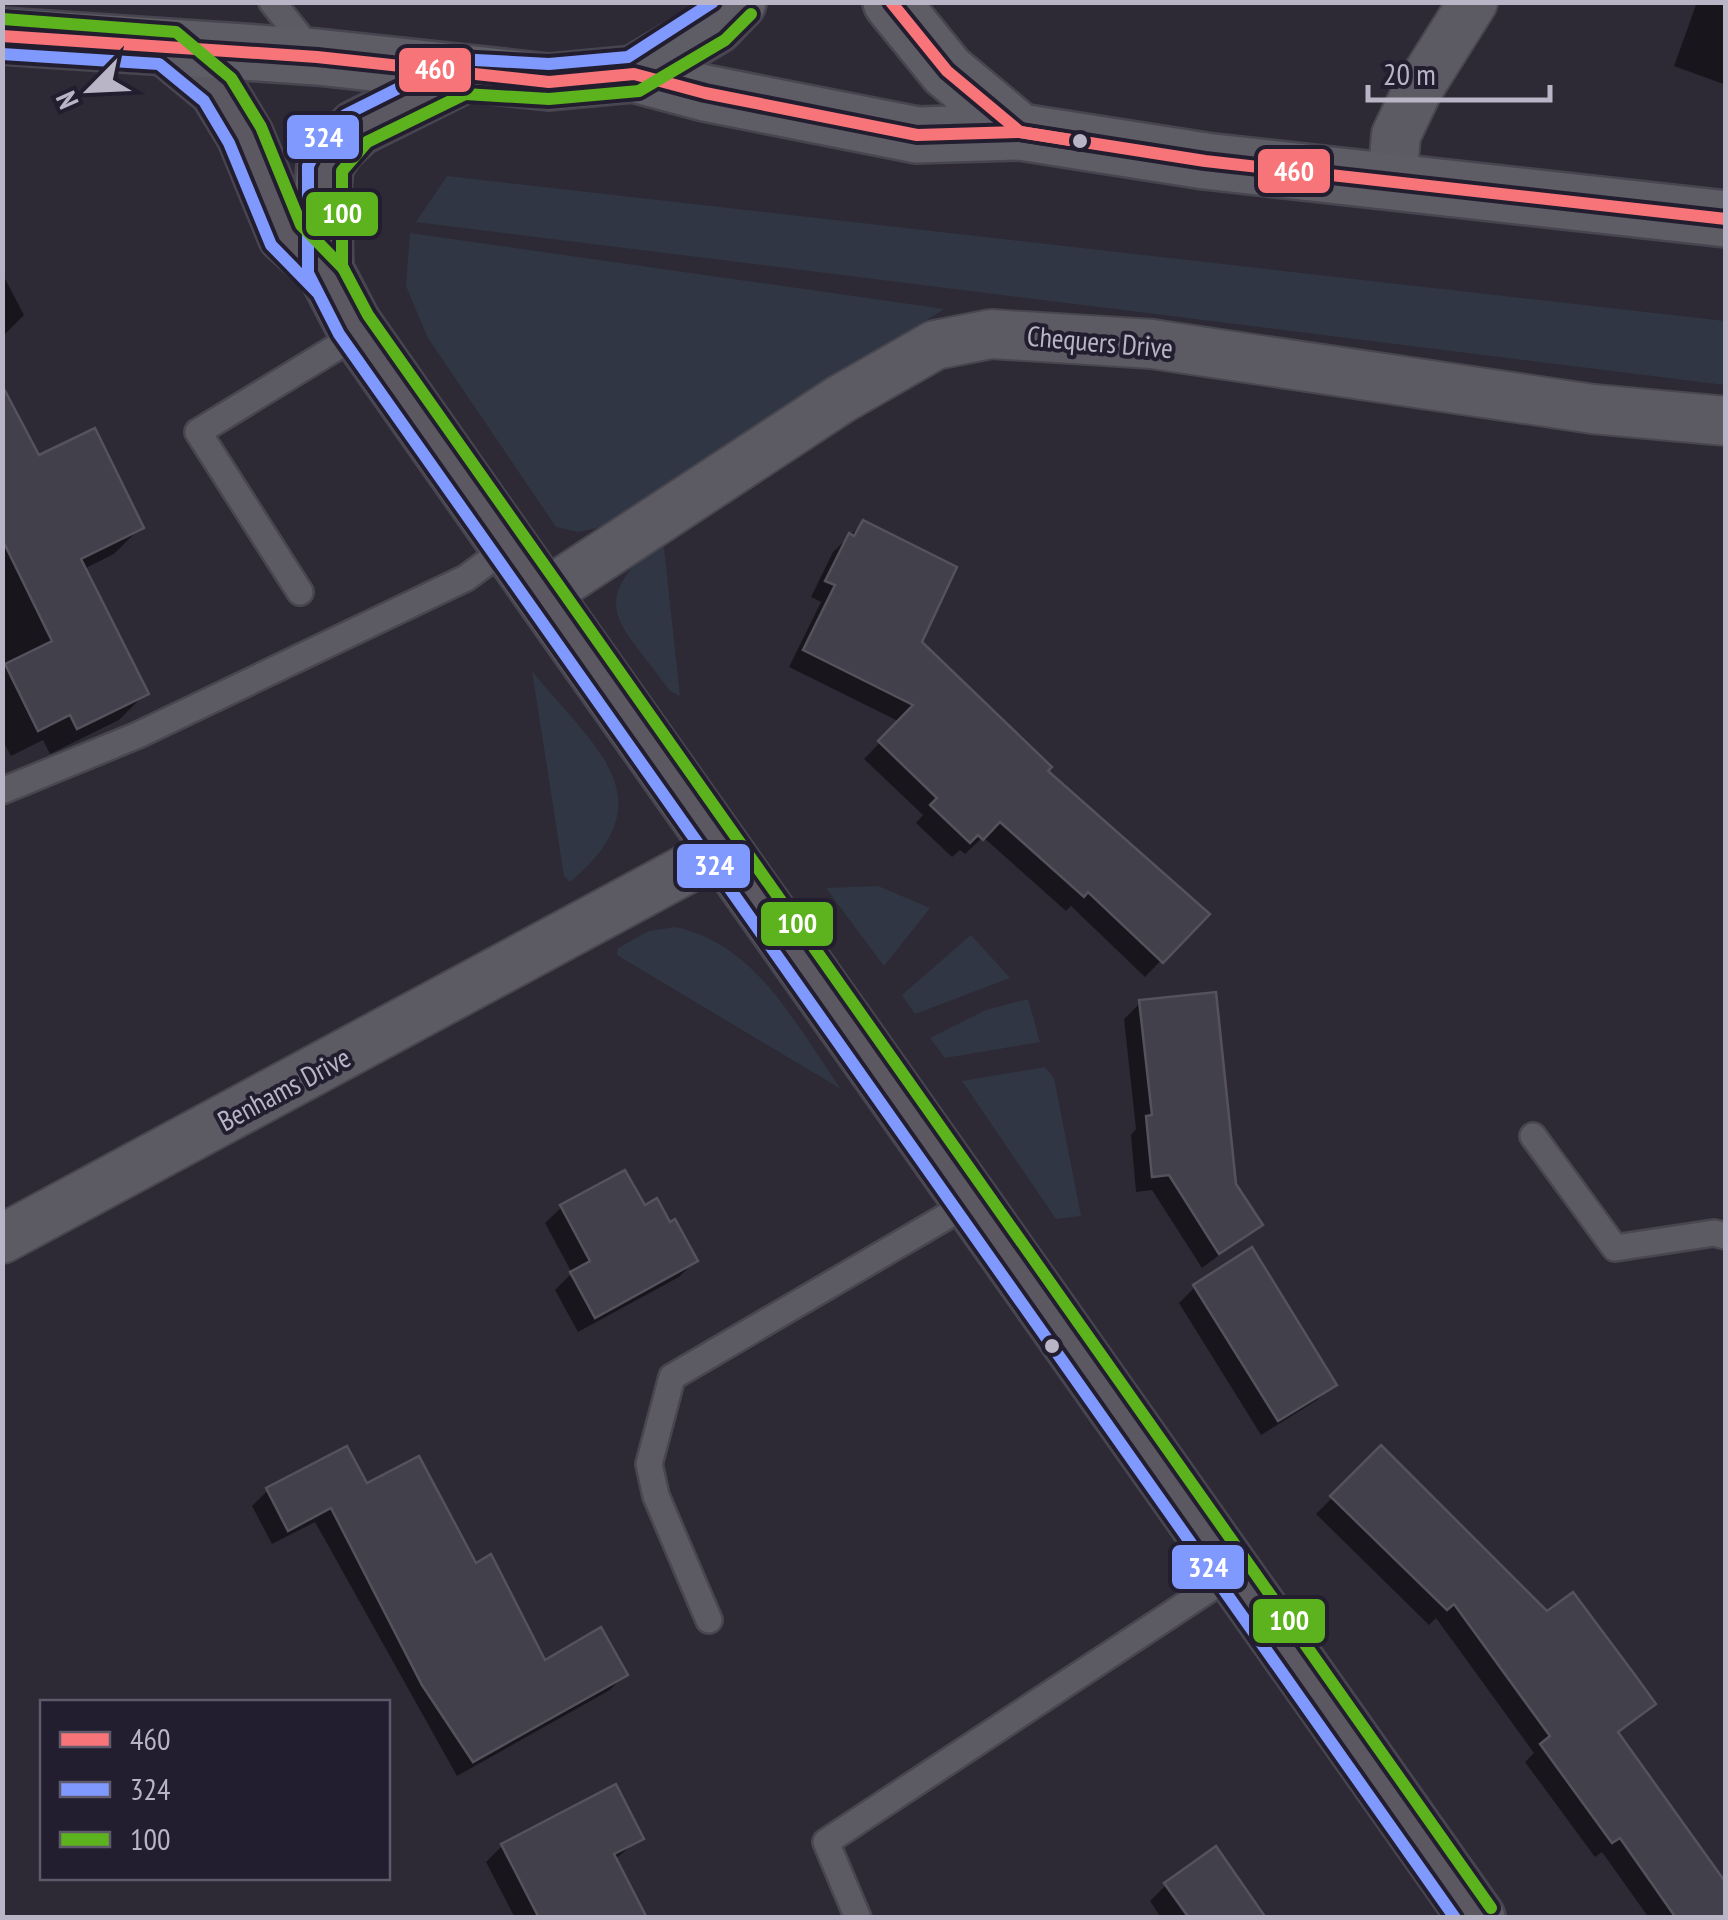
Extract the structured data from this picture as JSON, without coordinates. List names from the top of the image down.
{
  "streets": {
    "street": ["Chequers Drive", "Benhams Drive"]
  },
  "lines": ["transit line 460", "transit line 324", "transit line 100"],
  "legend": ["460", "324", "100"],
  "scale_bar": "20 m",
  "north": "bottom left"
}
